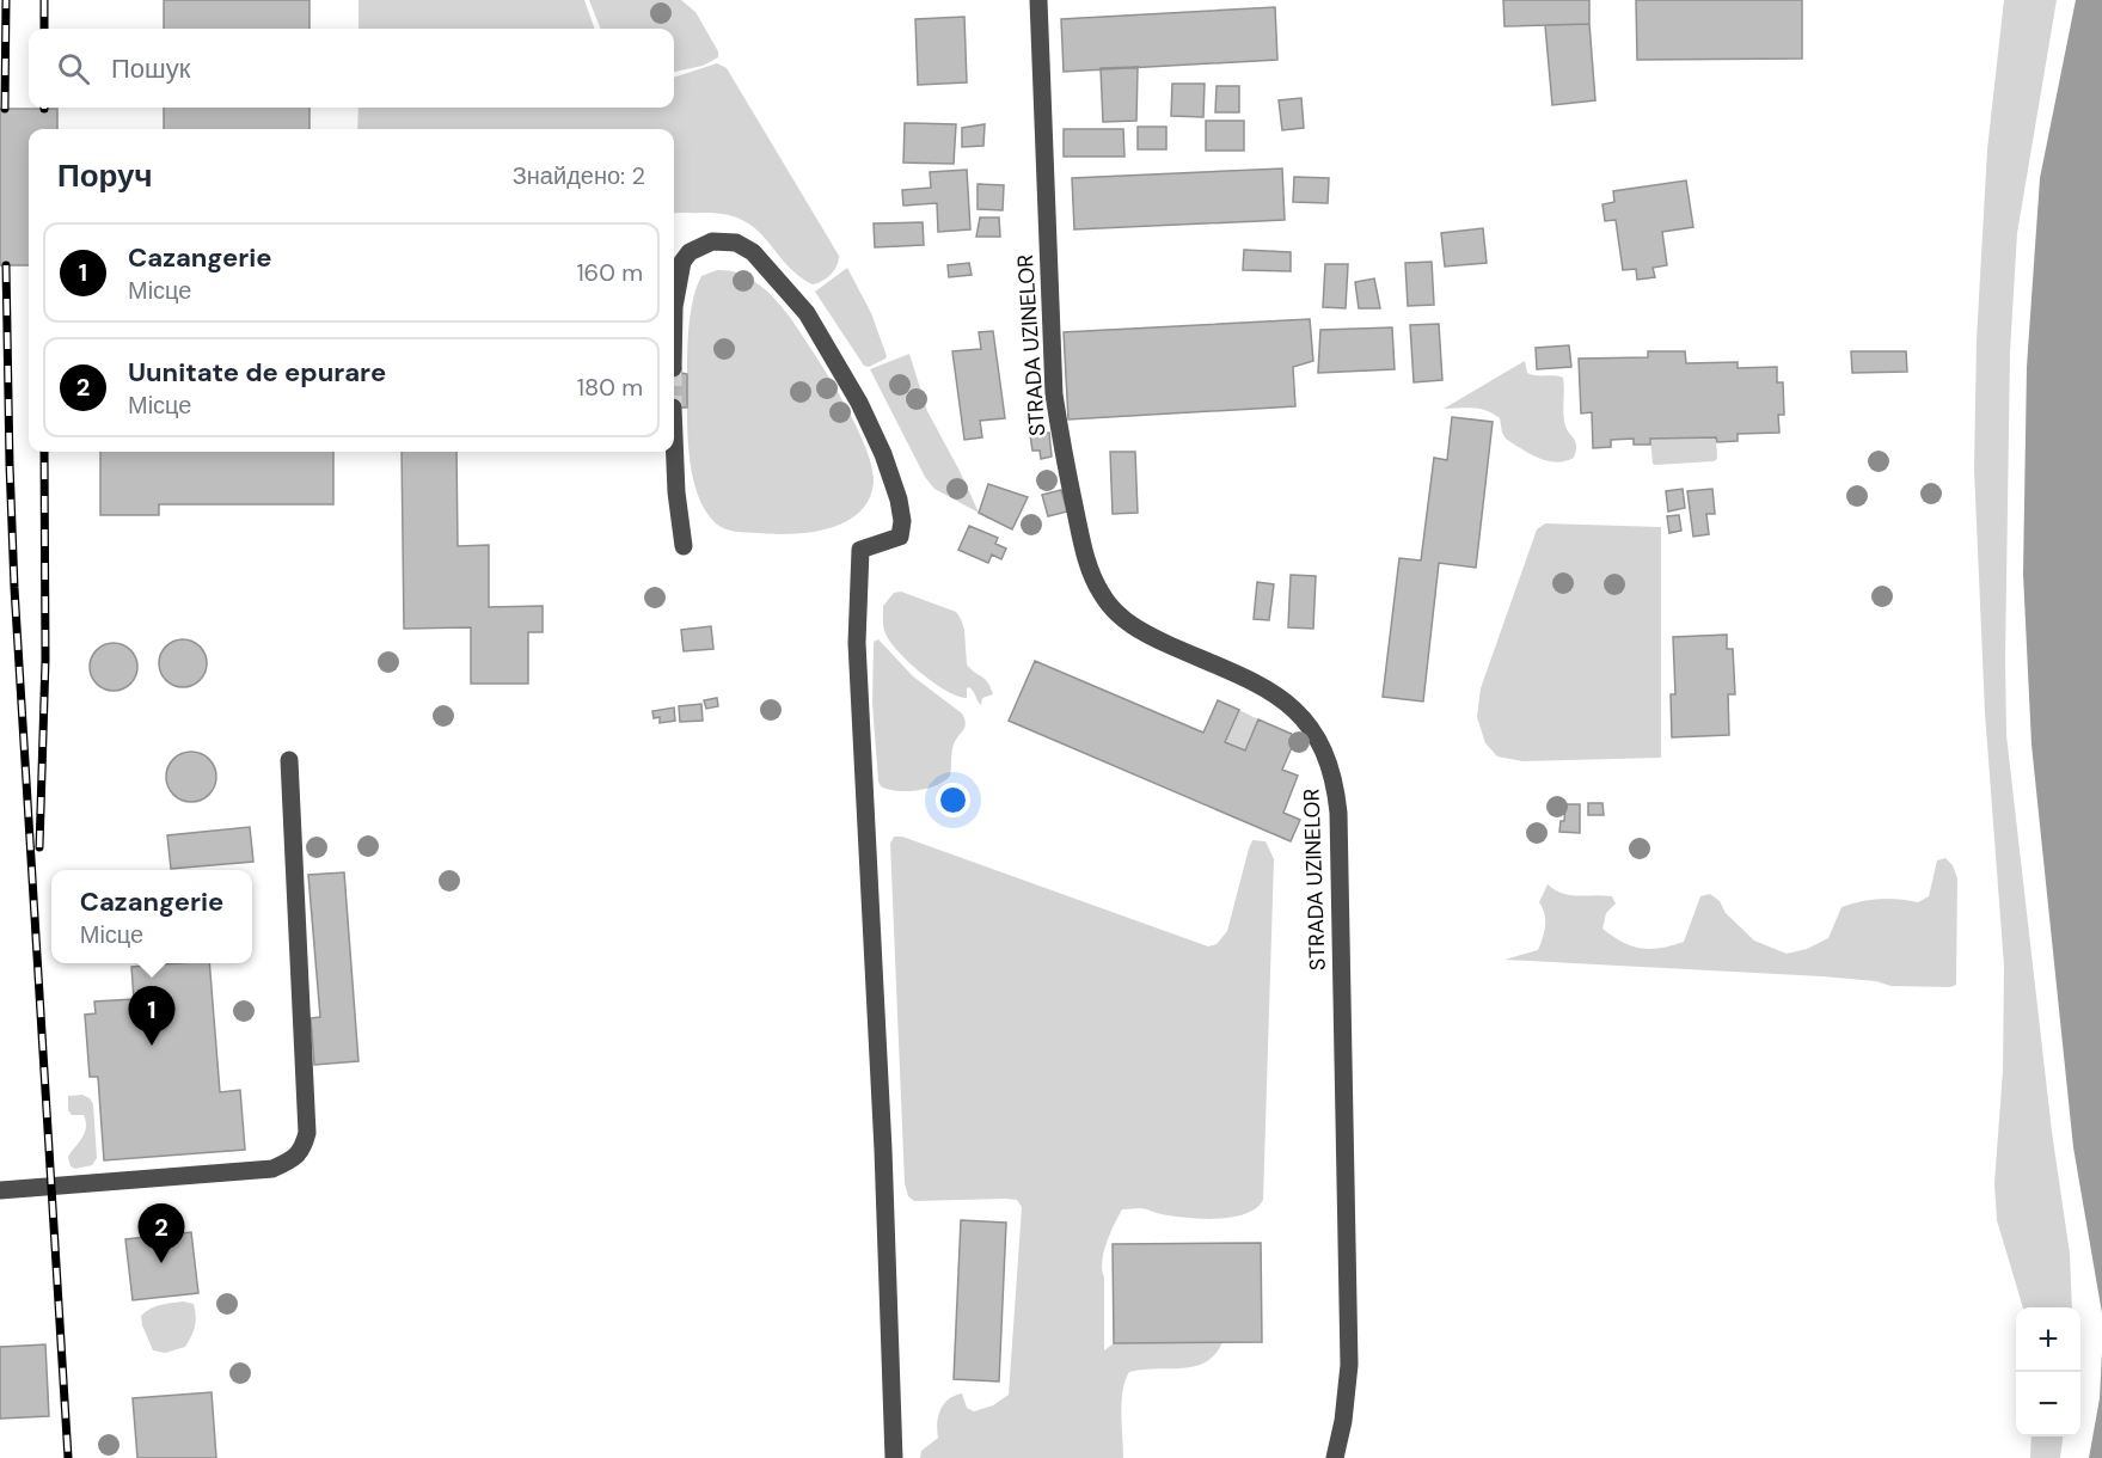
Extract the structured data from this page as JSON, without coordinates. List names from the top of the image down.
{
  "streets": {
    "street": ["STRADA UZINELOR"]
  },
  "page": {
    "search": "Пошук",
    "heading": ["Поруч", "Знайдено: 2"],
    "list": [
      {
        "mark": "1",
        "name": "Cazangerie",
        "note": "Місце",
        "value": "160 m"
      },
      {
        "mark": "2",
        "name": "Uunitate de epurare",
        "note": "Місце",
        "value": "180 m"
      }
    ],
    "popup": ["Cazangerie", "Місце"],
    "pins": ["1", "2"],
    "map_buttons": ["+", "−"]
  }
}
